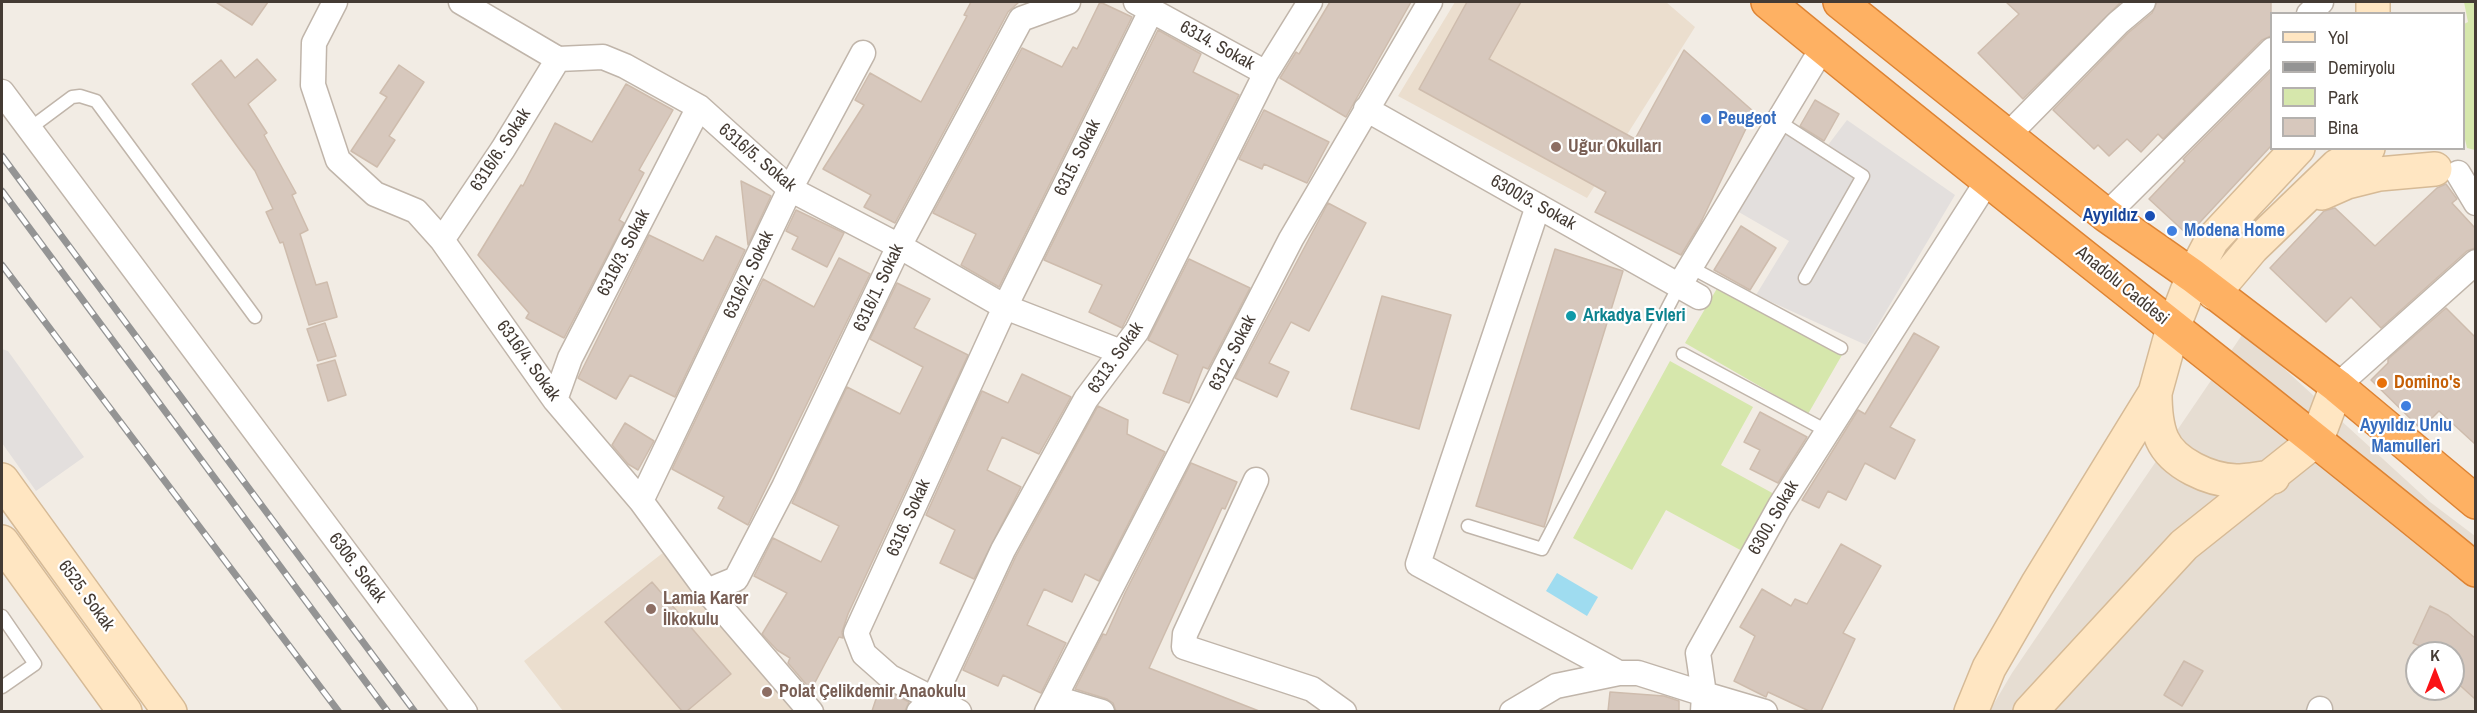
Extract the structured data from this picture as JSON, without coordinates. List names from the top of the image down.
{
  "streets": {
    "highway": ["Anadolu Caddesi"],
    "main road": ["6525. Sokak"],
    "street": [
      "6314. Sokak",
      "6316/6. Sokak",
      "6316/5. Sokak",
      "6315. Sokak",
      "6300/3. Sokak",
      "6316/3. Sokak",
      "6316/2. Sokak",
      "6316/1. Sokak",
      "6312. Sokak",
      "6313. Sokak",
      "6316/4. Sokak",
      "6316. Sokak",
      "6300. Sokak",
      "6306. Sokak"
    ]
  },
  "crossings": [
    ["6314. Sokak", "6315. Sokak"],
    ["6314. Sokak", "6313. Sokak"],
    ["6316/6. Sokak", "6316/5. Sokak"],
    ["6316/6. Sokak", "6316/4. Sokak"],
    ["6316/5. Sokak", "6315. Sokak"],
    ["6316/5. Sokak", "6316/3. Sokak"],
    ["6316/5. Sokak", "6316/2. Sokak"],
    ["6316/5. Sokak", "6316/1. Sokak"],
    ["6316/5. Sokak", "6313. Sokak"],
    ["6316/5. Sokak", "6316. Sokak"],
    ["6315. Sokak", "6316. Sokak"],
    ["6300/3. Sokak", "6312. Sokak"],
    ["6316/3. Sokak", "6316/4. Sokak"],
    ["6316/2. Sokak", "6316/4. Sokak"],
    ["Anadolu Caddesi", "6300. Sokak"],
    ["6316/1. Sokak", "6316/4. Sokak"],
    ["6313. Sokak", "6316. Sokak"]
  ],
  "places": [
    "Peugeot",
    "Uğur Okulları",
    "Ayyıldız",
    "Modena Home",
    "Arkadya Evleri",
    "Domino's",
    "Ayyıldız Unlu Mamulleri",
    "Lamia Karer İlkokulu",
    "Polat Çelikdemir Anaokulu"
  ],
  "legend": [
    "Yol",
    "Demiryolu",
    "Park",
    "Bina"
  ],
  "north": "top"
}
